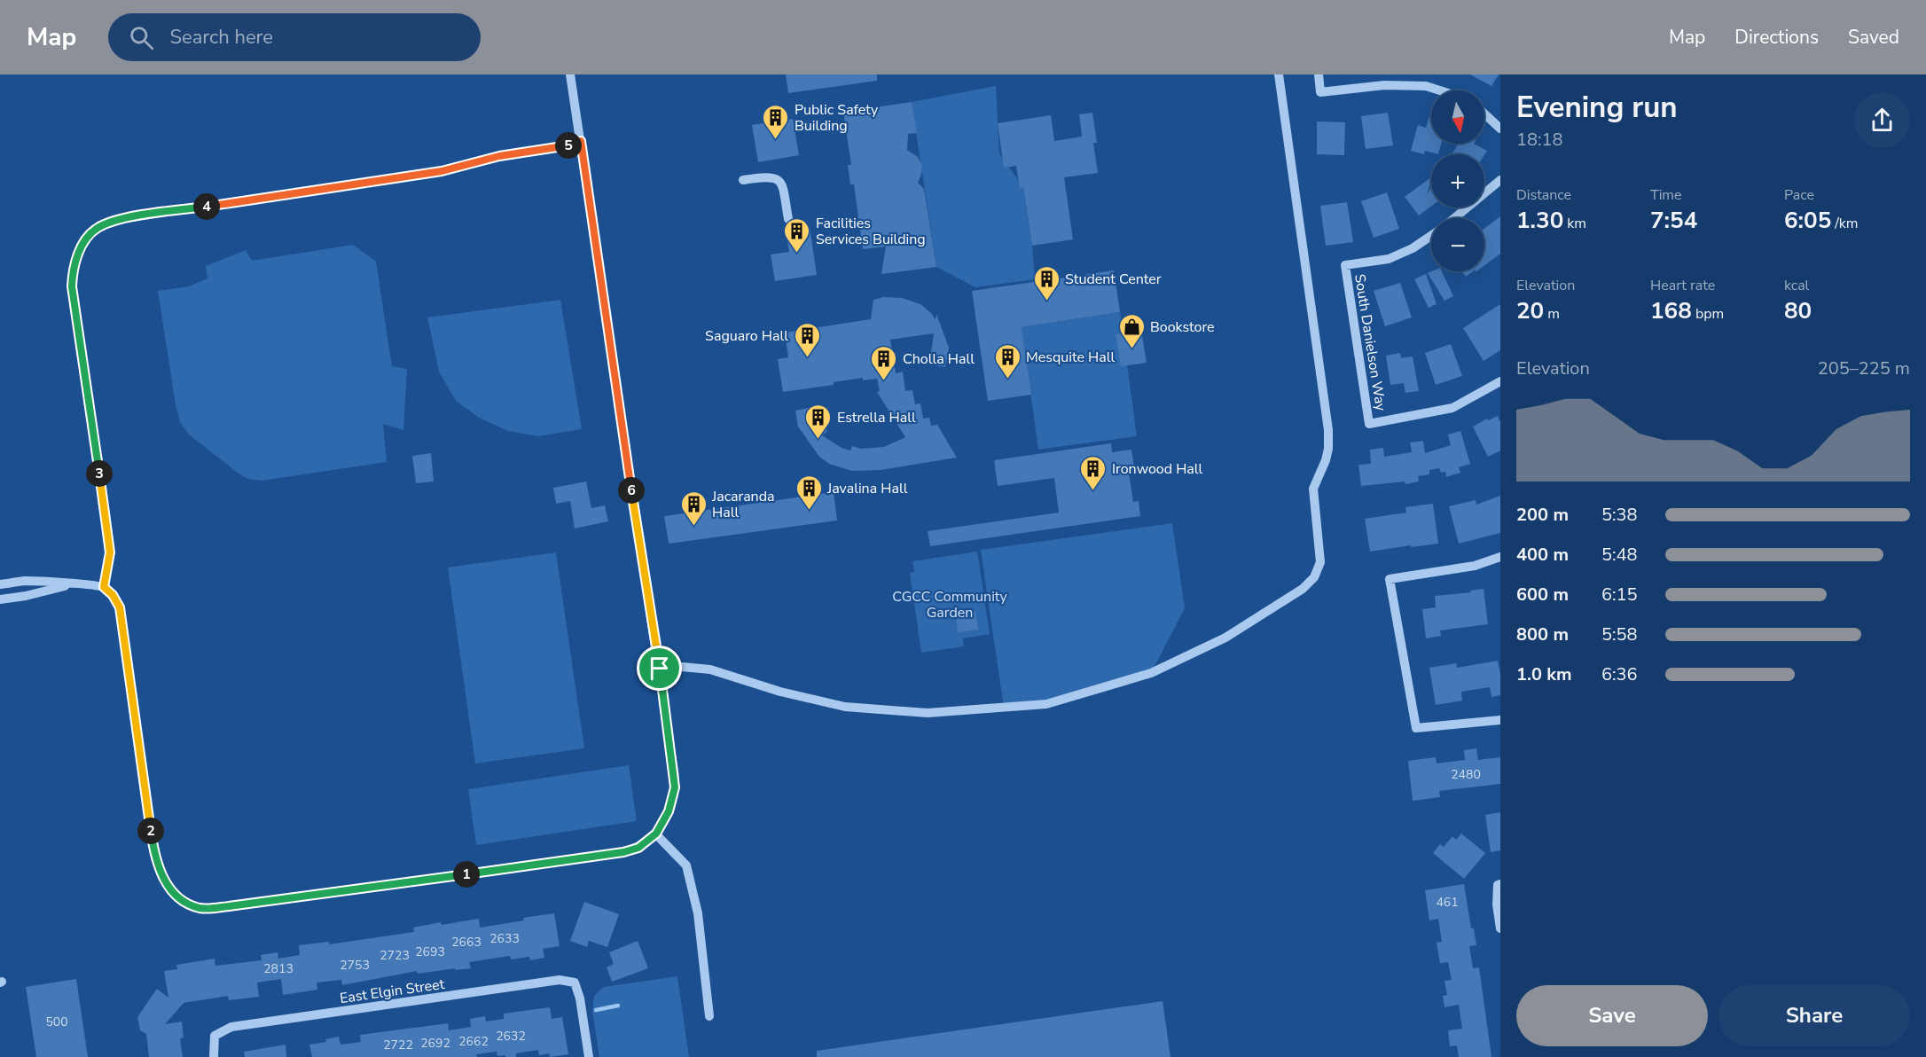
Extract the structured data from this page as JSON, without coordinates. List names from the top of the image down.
{
  "streets": {
    "street": ["South Danielson Way", "East Elgin Street"]
  },
  "parks": ["CGCC Community Garden"],
  "places": {
    "building": [
      "Public Safety Building",
      "Facilities Services Building",
      "Student Center",
      "Saguaro Hall",
      "Mesquite Hall",
      "Cholla Hall",
      "Estrella Hall",
      "Ironwood Hall",
      "Javalina Hall",
      "Jacaranda Hall"
    ],
    "shop": ["Bookstore"]
  },
  "house_numbers": [
    "2480",
    "461",
    "2633",
    "2663",
    "2693",
    "2723",
    "2753",
    "2813",
    "500",
    "2632",
    "2662",
    "2692",
    "2722"
  ],
  "north": "bottom",
  "page": {
    "header": "Map",
    "search": "Search here",
    "nav": ["Map", "Directions", "Saved"],
    "heading": ["Evening run", "18:18"],
    "map_buttons": ["+", "−"],
    "pins": [
      "5",
      "4",
      "3",
      "6",
      "2",
      "1"
    ],
    "stats": [
      ["Distance", "1.30 km"],
      ["Time", "7:54"],
      ["Pace", "6:05 /km"],
      ["Elevation", "20 m"],
      ["Heart rate", "168 bpm"],
      ["kcal", "80"]
    ],
    "chart": ["Elevation", "205–225 m"],
    "list": [
      {
        "name": "200 m",
        "note": "5:38"
      },
      {
        "name": "400 m",
        "note": "5:48"
      },
      {
        "name": "600 m",
        "note": "6:15"
      },
      {
        "name": "800 m",
        "note": "5:58"
      },
      {
        "name": "1.0 km",
        "note": "6:36"
      }
    ],
    "buttons": ["Save", "Share"]
  }
}
